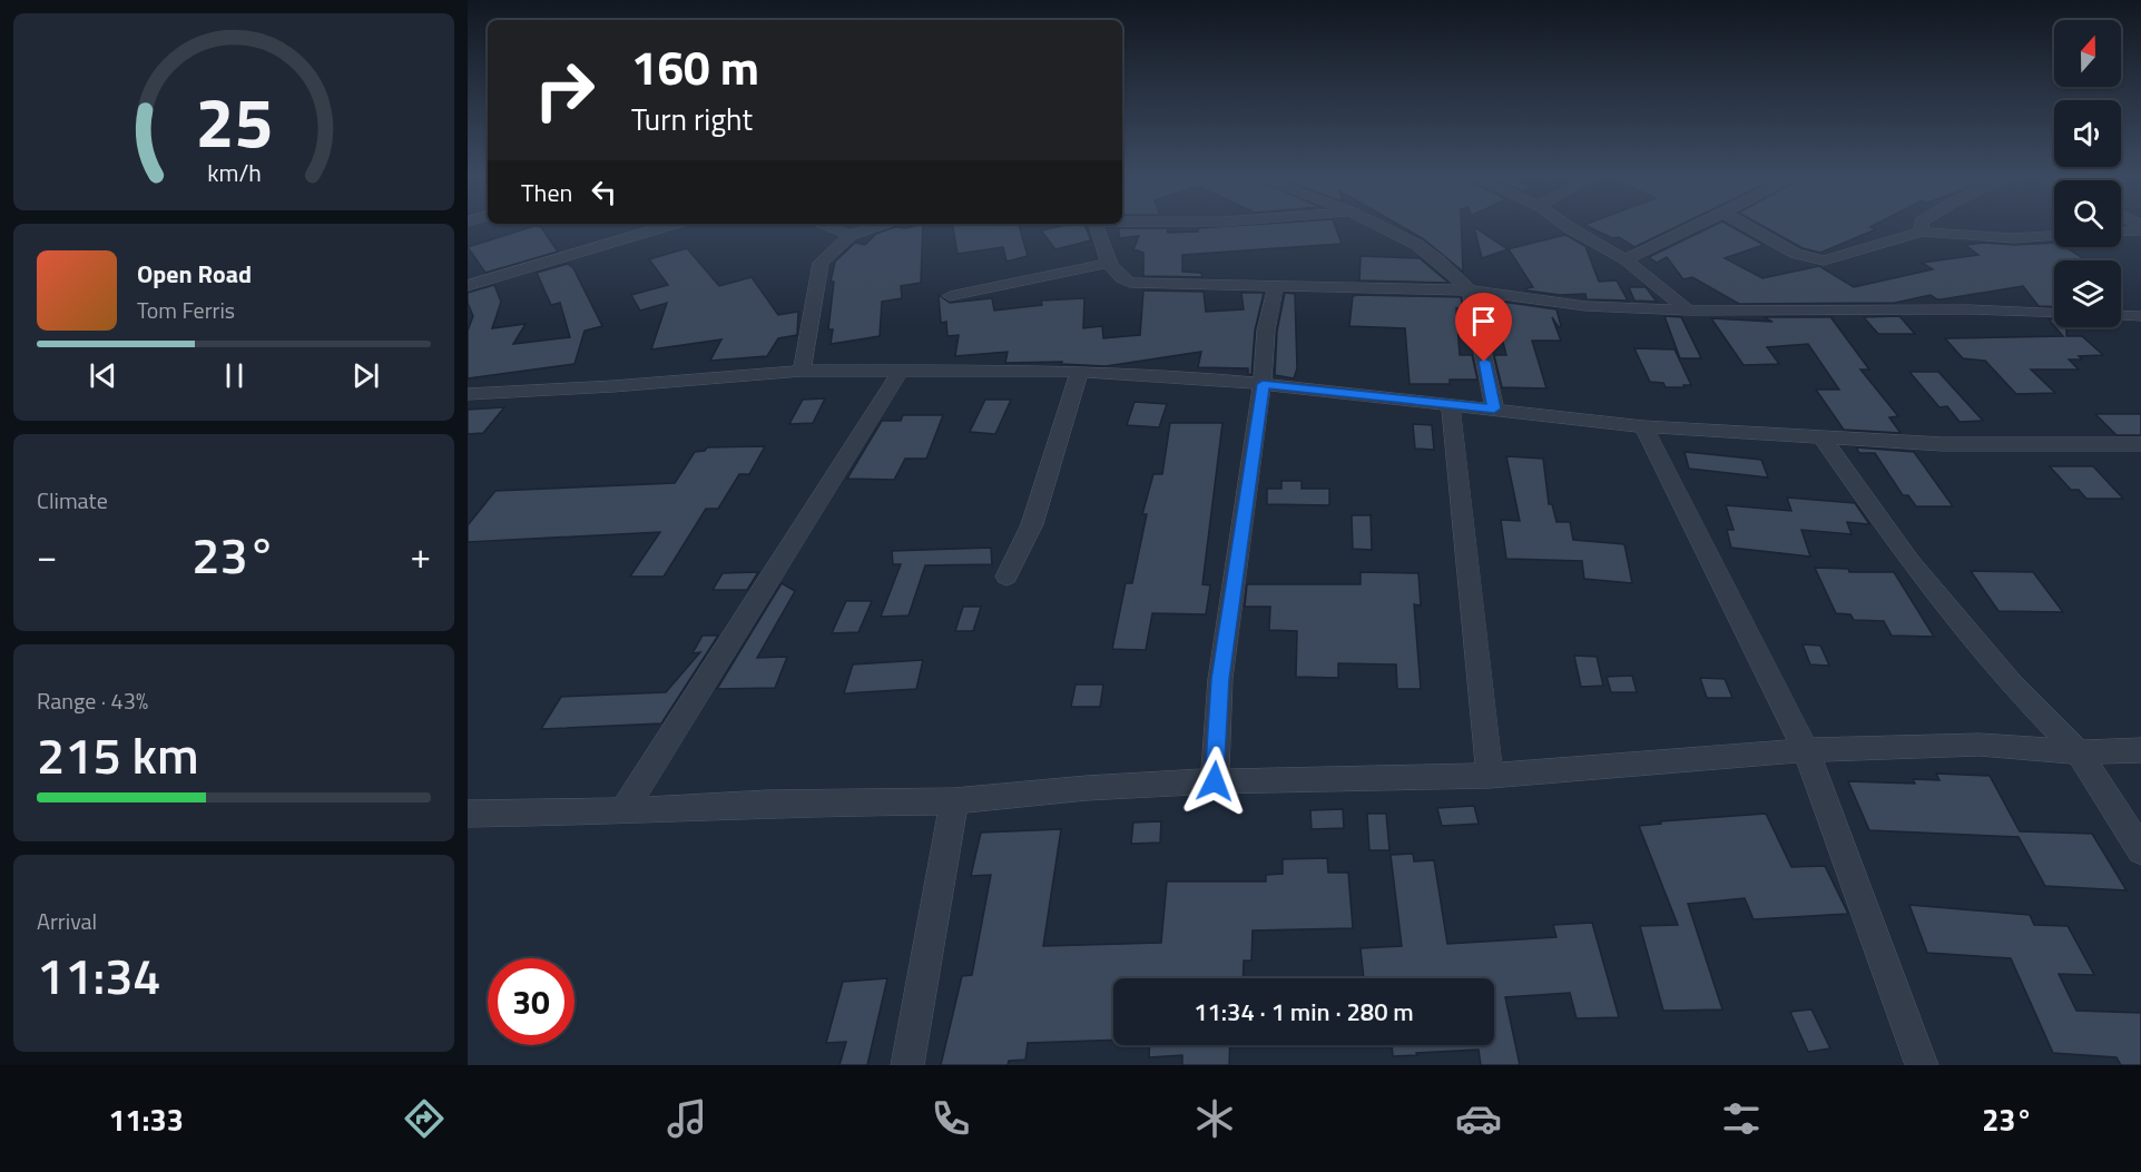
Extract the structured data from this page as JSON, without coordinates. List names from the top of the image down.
{
  "north": "top",
  "page": {
    "turn": ["160 m", "Turn right"],
    "then": "Then",
    "song": ["Open Road", "Tom Ferris"],
    "tile": [
      "Climate",
      ["Range · 43%", "215 km"],
      ["Arrival", "11:34"]
    ],
    "heat": ["−", "23°", "+"],
    "limit": "30",
    "trip": "11:34 · 1 min · 280 m",
    "tabs": ["11:33", "23°"],
    "gauge": ["25", "km/h"]
  }
}
